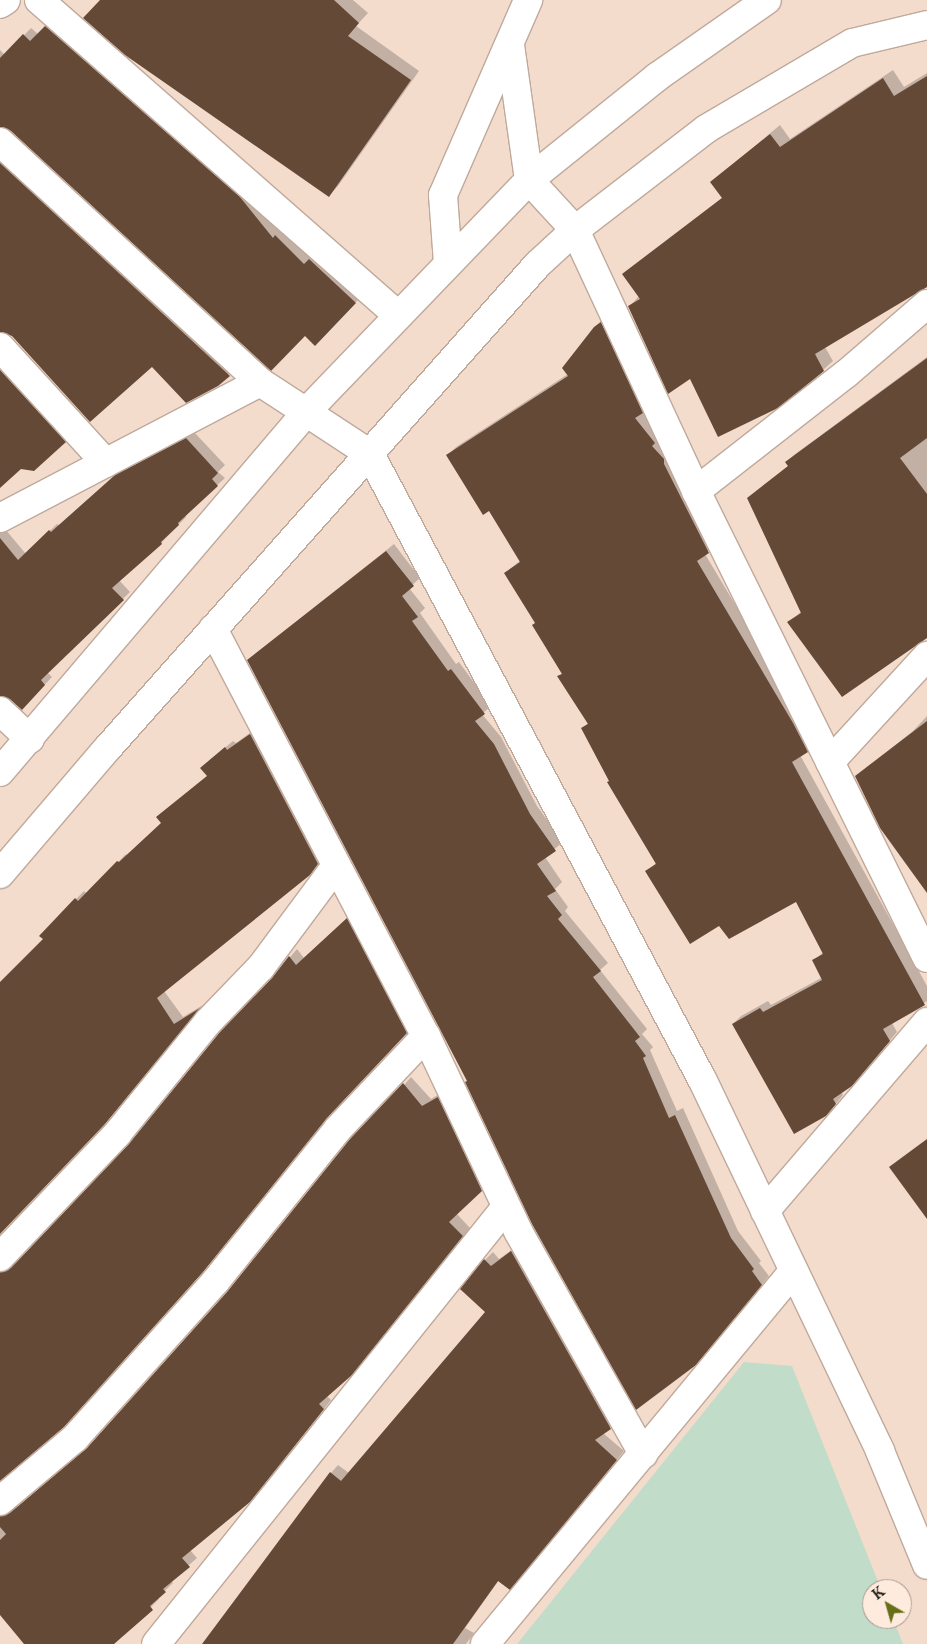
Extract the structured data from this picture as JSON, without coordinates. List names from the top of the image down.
{
  "north": "top left"
}
